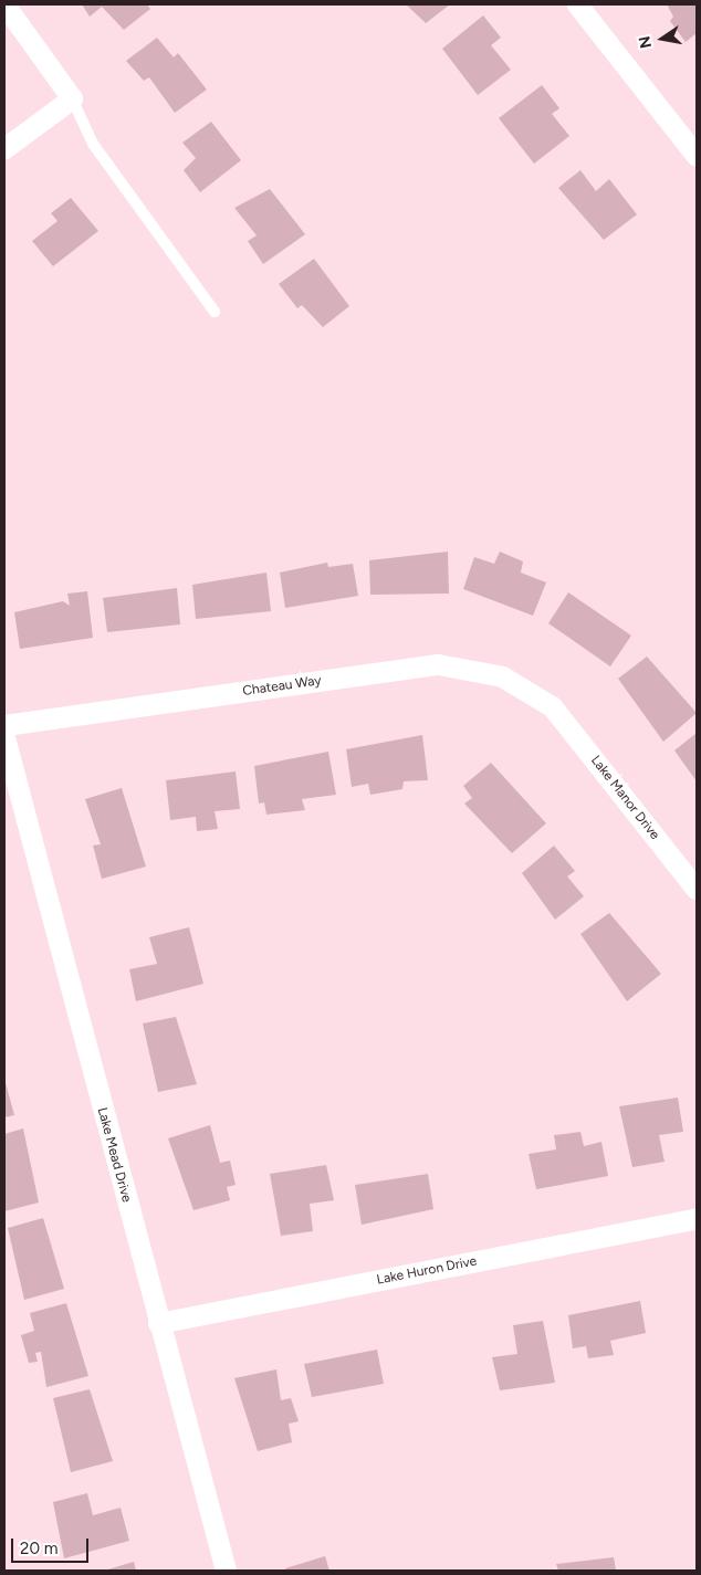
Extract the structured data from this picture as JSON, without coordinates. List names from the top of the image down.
{
  "streets": {
    "street": [
      "Chateau Way",
      "Lake Manor Drive",
      "Lake Mead Drive",
      "Lake Huron Drive"
    ]
  },
  "crossings": [
    ["Chateau Way", "Lake Manor Drive"],
    ["Lake Mead Drive", "Lake Huron Drive"]
  ],
  "scale_bar": "20 m",
  "north": "left"
}
